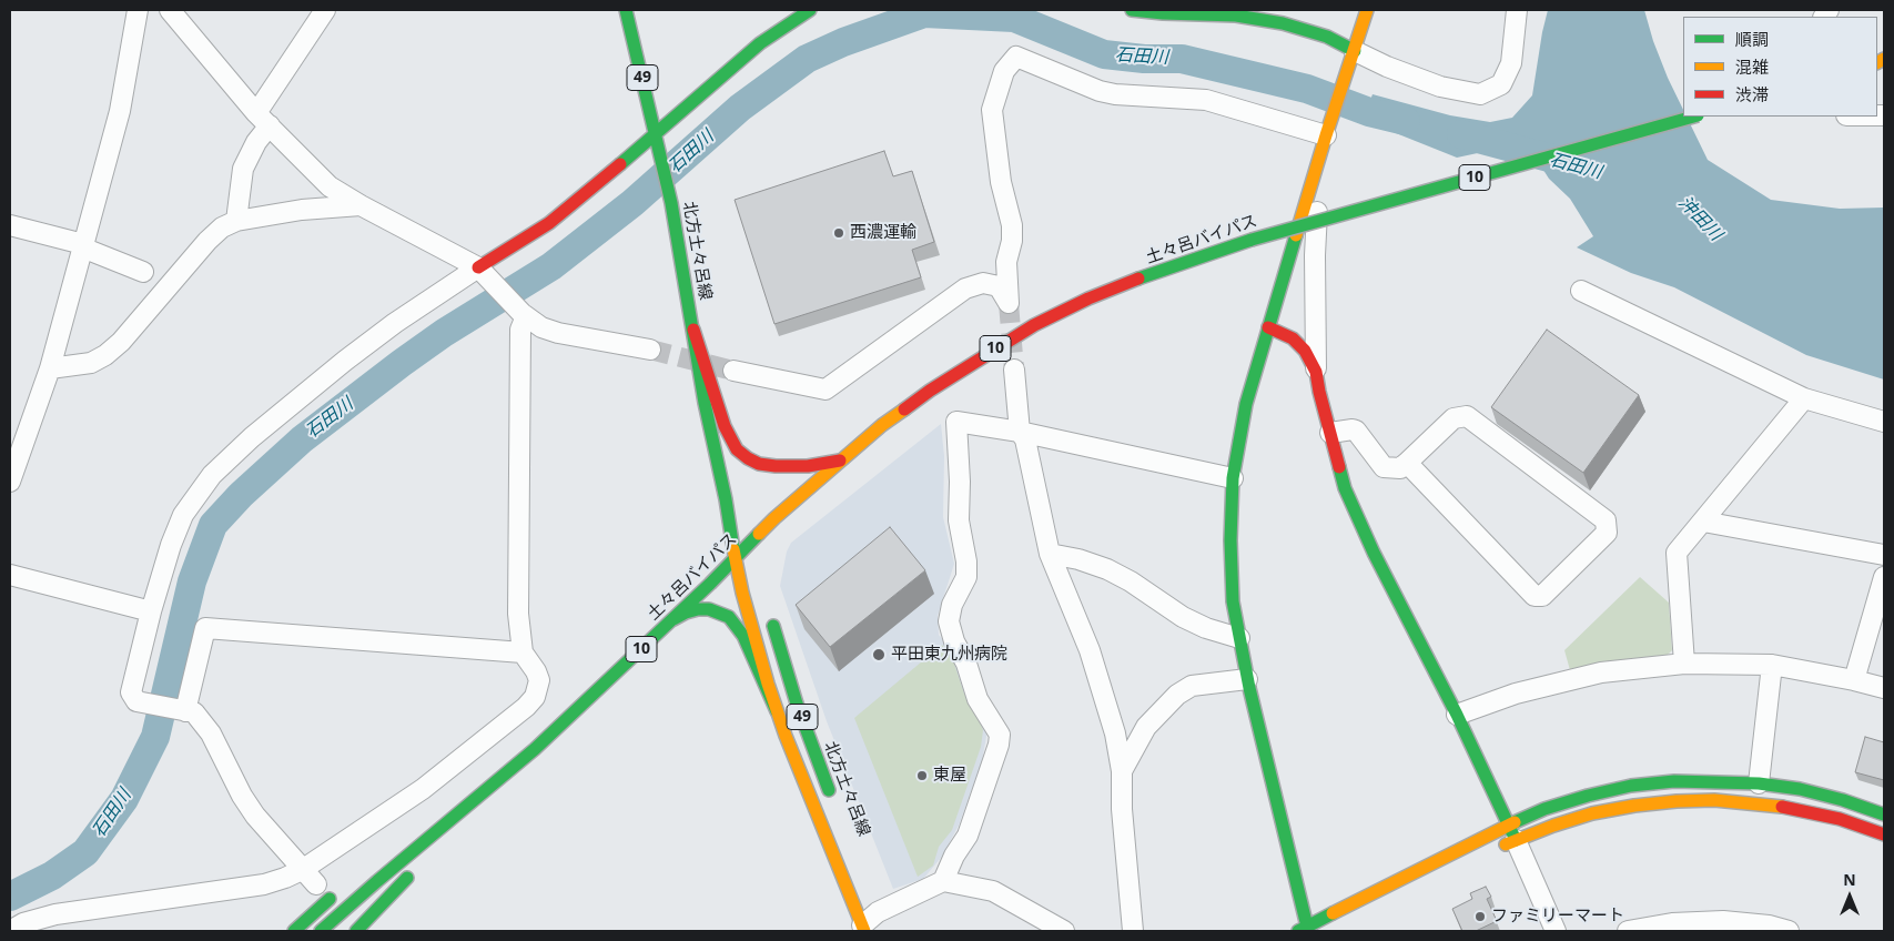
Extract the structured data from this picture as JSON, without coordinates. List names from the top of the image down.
{
  "streets": {
    "main road": [
      "49",
      "10",
      "土々呂バイパス",
      "北方土々呂線"
    ]
  },
  "crossings": [
    ["土々呂バイパス", "北方土々呂線"]
  ],
  "water": ["石田川", "沖田川"],
  "places": [
    "西濃運輸",
    "平田東九州病院",
    "東屋",
    "ファミリーマート"
  ],
  "legend": ["順調", "混雑", "渋滞"],
  "north": "top"
}
